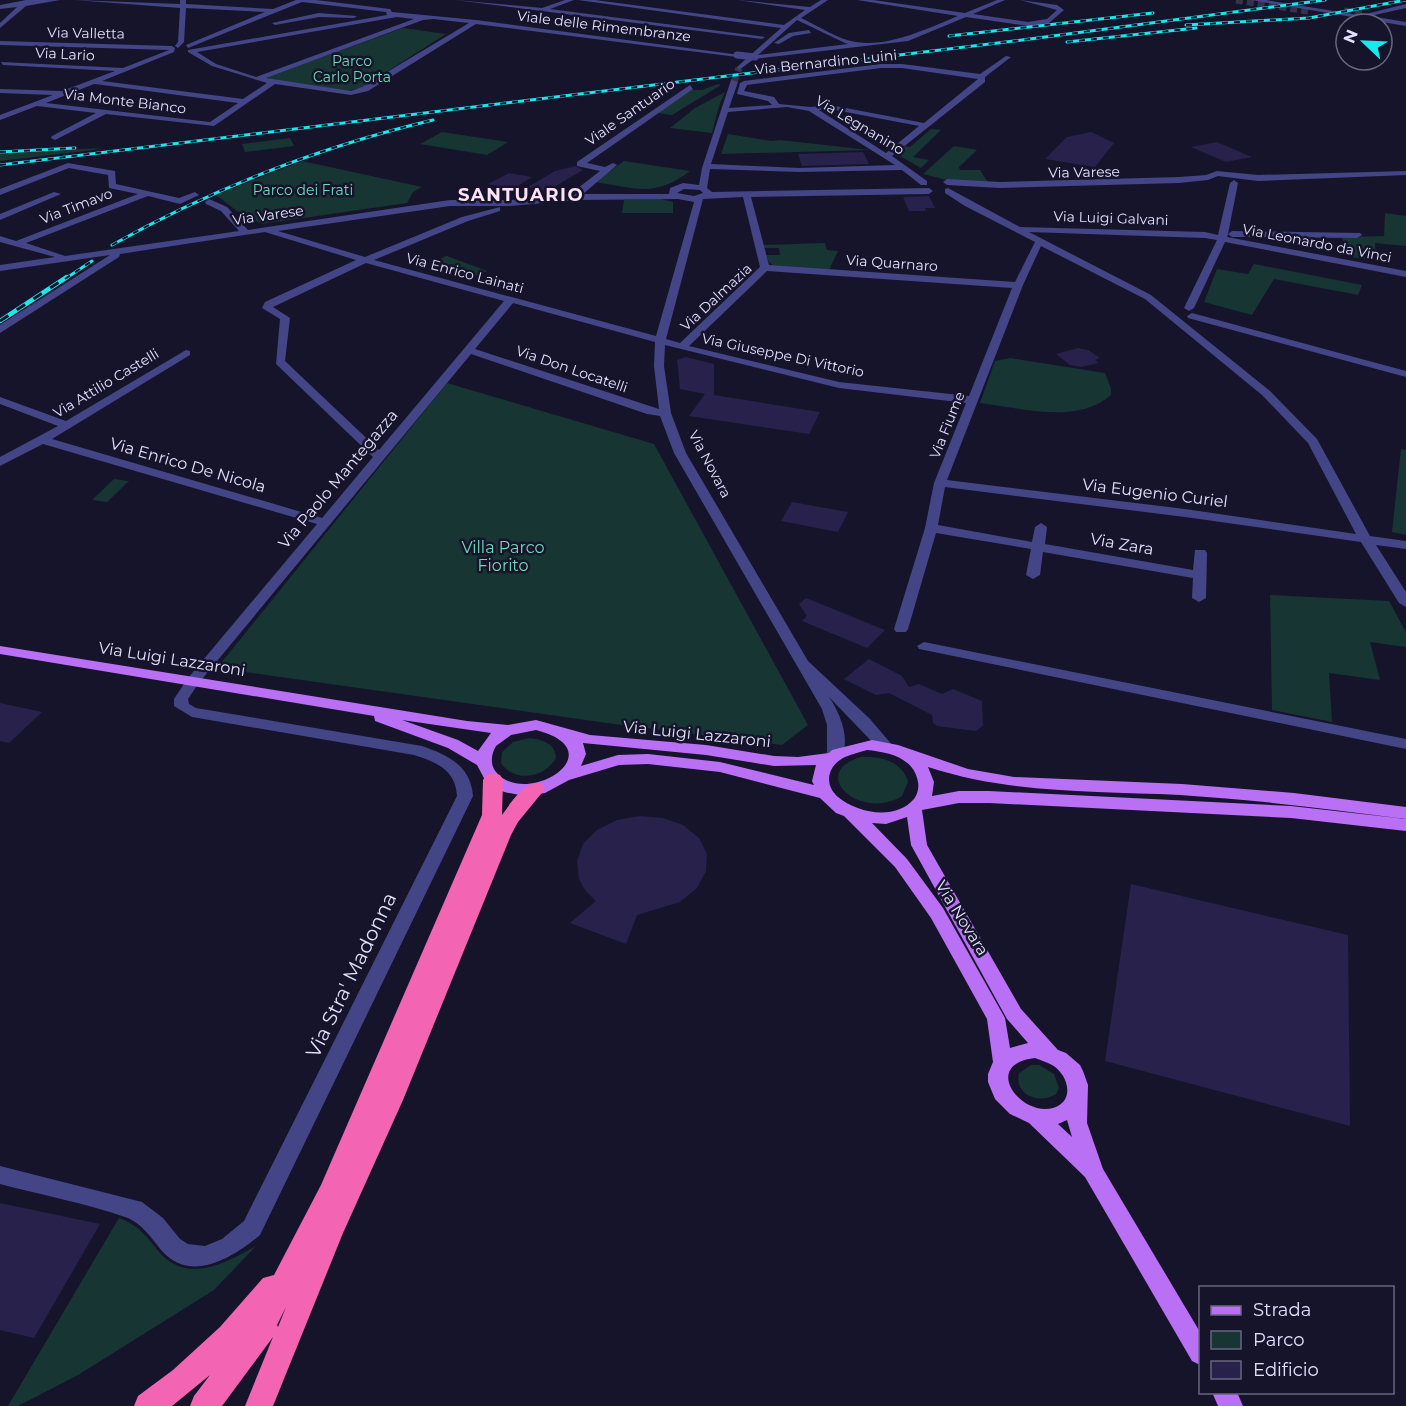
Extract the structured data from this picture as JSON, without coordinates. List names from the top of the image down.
{
  "streets": {
    "main road": ["Via Novara", "Via Luigi Lazzaroni"],
    "street": [
      "Viale delle Rimembranze",
      "Via Valletta",
      "Via Lario",
      "Via Bernardino Luini",
      "Via Monte Bianco",
      "Viale Santuario",
      "Via Legnanino",
      "Via Varese",
      "Via Timavo",
      "Via Luigi Galvani",
      "Via Leonardo da Vinci",
      "Via Quarnaro",
      "Via Enrico Lainati",
      "Via Dalmazia",
      "Via Giuseppe Di Vittorio",
      "Via Don Locatelli",
      "Via Attilio Castelli",
      "Via Fiume",
      "Via Enrico De Nicola",
      "Via Paolo Mantegazza",
      "Via Eugenio Curiel",
      "Via Zara",
      "Via Stra' Madonna"
    ]
  },
  "crossings": [
    ["Via Bernardino Luini", "Via Legnanino"],
    ["Via Legnanino", "Via Varese"],
    ["Via Legnanino", "Via Novara"],
    ["Via Varese", "Via Enrico Lainati"],
    ["Via Varese", "Via Dalmazia"],
    ["Via Varese", "Via Novara"],
    ["Via Luigi Galvani", "Via Leonardo da Vinci"],
    ["Via Quarnaro", "Via Dalmazia"],
    ["Via Quarnaro", "Via Fiume"],
    ["Via Enrico Lainati", "Via Giuseppe Di Vittorio"],
    ["Via Enrico Lainati", "Via Novara"],
    ["Via Enrico Lainati", "Via Paolo Mantegazza"],
    ["Via Dalmazia", "Via Giuseppe Di Vittorio"],
    ["Via Giuseppe Di Vittorio", "Via Fiume"],
    ["Via Giuseppe Di Vittorio", "Via Novara"],
    ["Via Don Locatelli", "Via Novara"],
    ["Via Don Locatelli", "Via Paolo Mantegazza"],
    ["Via Attilio Castelli", "Via Enrico De Nicola"],
    ["Via Fiume", "Via Eugenio Curiel"],
    ["Via Fiume", "Via Zara"],
    ["Via Novara", "Via Luigi Lazzaroni"],
    ["Via Enrico De Nicola", "Via Paolo Mantegazza"],
    ["Via Paolo Mantegazza", "Via Luigi Lazzaroni"],
    ["Via Paolo Mantegazza", "Via Stra' Madonna"],
    ["Via Luigi Lazzaroni", "Via Stra' Madonna"]
  ],
  "districts": ["SANTUARIO"],
  "parks": ["Parco Carlo Porta", "Parco dei Frati", "Villa Parco Fiorito"],
  "legend": ["Strada", "Parco", "Edificio"],
  "north": "top left"
}
